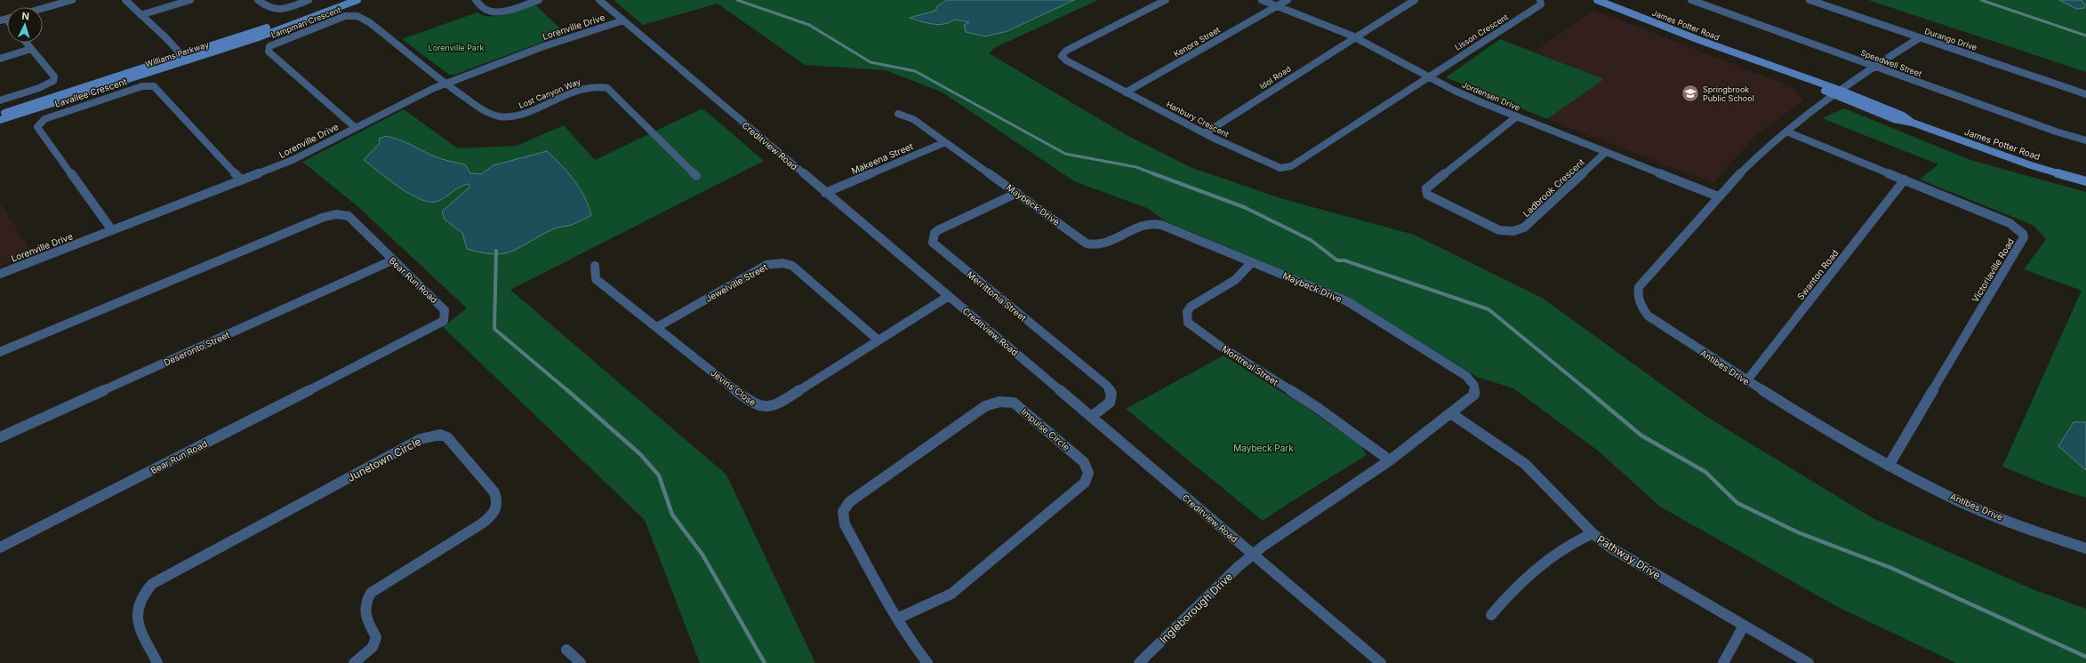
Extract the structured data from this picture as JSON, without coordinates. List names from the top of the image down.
{
  "streets": {
    "main road": ["James Potter Road", "Williams Parkway"],
    "street": [
      "Lampman Crescent",
      "Lorenville Drive",
      "Lisson Crescent",
      "Durango Drive",
      "Kenora Street",
      "Speedwell Street",
      "Idol Road",
      "Lavallee Crescent",
      "Lost Canyon Way",
      "Jordensen Drive",
      "Hanbury Crescent",
      "Creditview Road",
      "Makeena Street",
      "Ladbrook Crescent",
      "Maybeck Drive",
      "Victoriaville Road",
      "Swanton Road",
      "Bear Run Road",
      "Jewelville Street",
      "Merrittonia Street",
      "Deseronto Street",
      "Montreal Street",
      "Antibes Drive",
      "Jevins Close",
      "Impulse Circle",
      "Junetown Circle",
      "Pathway Drive",
      "Ingleborough Drive"
    ]
  },
  "crossings": [
    ["Lampman Crescent", "Lorenville Drive"],
    ["Lampman Crescent", "Lost Canyon Way"],
    ["James Potter Road", "Antibes Drive"],
    ["Lorenville Drive", "Lavallee Crescent"],
    ["Lorenville Drive", "Lost Canyon Way"],
    ["Lorenville Drive", "Creditview Road"],
    ["Lisson Crescent", "Jordensen Drive"],
    ["Lisson Crescent", "Hanbury Crescent"],
    ["Durango Drive", "Antibes Drive"],
    ["Kenora Street", "Jordensen Drive"],
    ["Kenora Street", "Hanbury Crescent"],
    ["Speedwell Street", "Antibes Drive"],
    ["Idol Road", "Jordensen Drive"],
    ["Idol Road", "Hanbury Crescent"],
    ["Jordensen Drive", "Hanbury Crescent"],
    ["Jordensen Drive", "Ladbrook Crescent"],
    ["Jordensen Drive", "Antibes Drive"],
    ["Creditview Road", "Makeena Street"],
    ["Creditview Road", "Maybeck Drive"],
    ["Creditview Road", "Merrittonia Street"],
    ["Creditview Road", "Jevins Close"],
    ["Creditview Road", "Ingleborough Drive"],
    ["Makeena Street", "Maybeck Drive"],
    ["Maybeck Drive", "Merrittonia Street"],
    ["Maybeck Drive", "Montreal Street"],
    ["Maybeck Drive", "Pathway Drive"],
    ["Maybeck Drive", "Ingleborough Drive"],
    ["Victoriaville Road", "Swanton Road"],
    ["Victoriaville Road", "Antibes Drive"],
    ["Swanton Road", "Antibes Drive"],
    ["Bear Run Road", "Deseronto Street"],
    ["Jewelville Street", "Jevins Close"]
  ],
  "parks": ["Lorenville Park", "Maybeck Park"],
  "places": {
    "school or university": ["Springbrook Public School"]
  },
  "north": "top"
}
